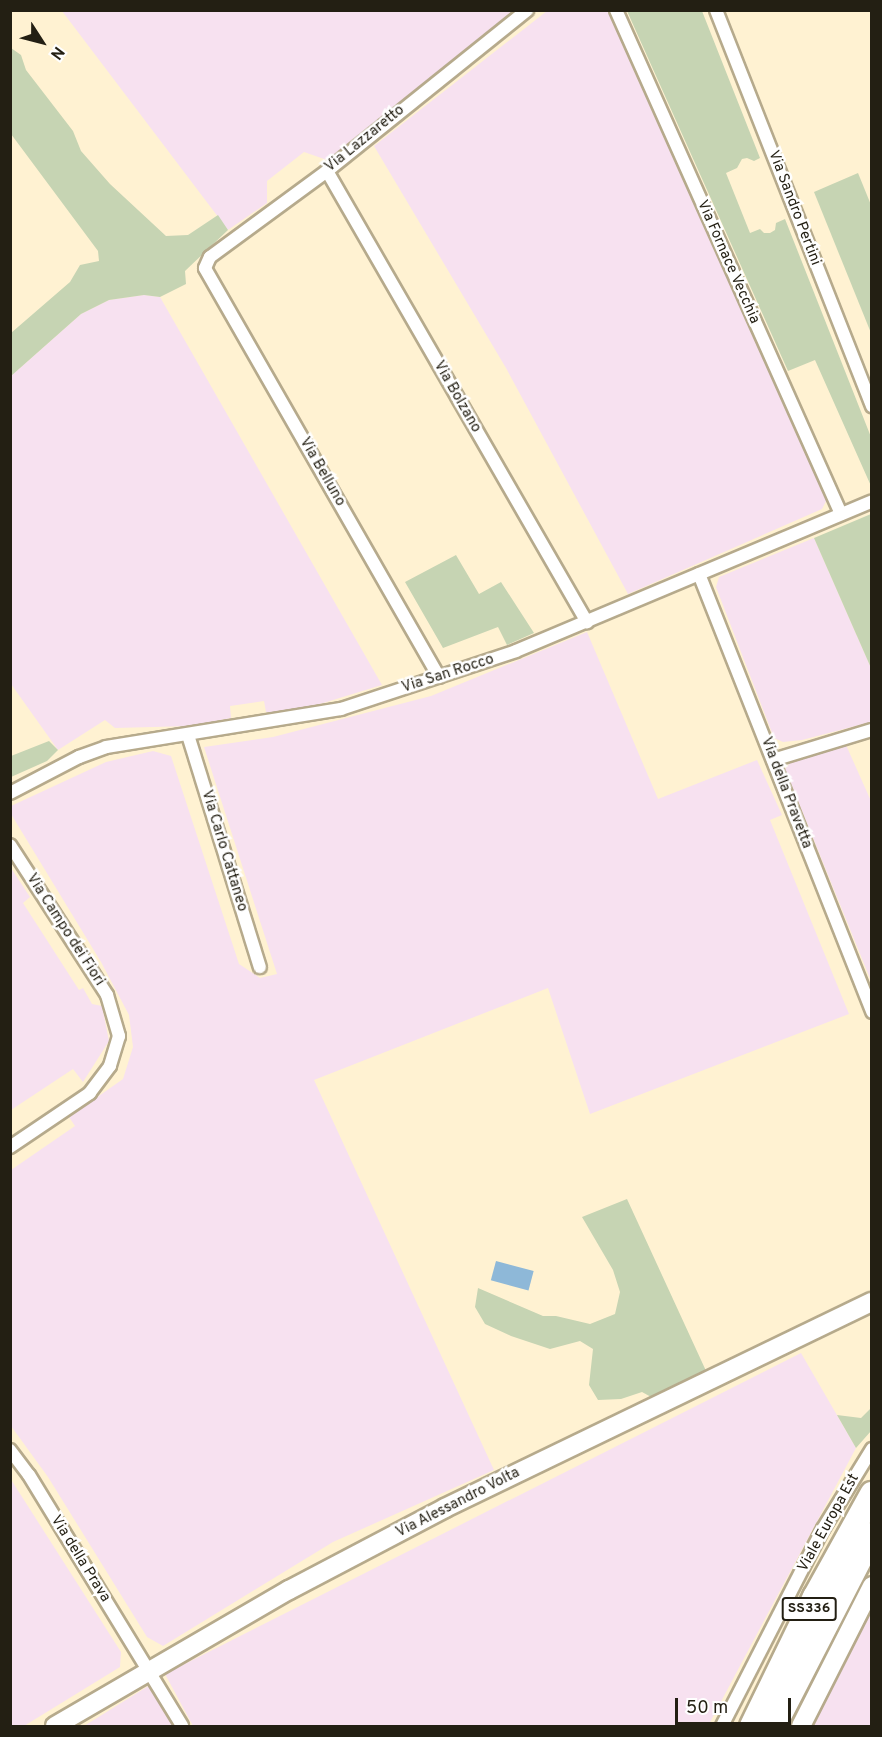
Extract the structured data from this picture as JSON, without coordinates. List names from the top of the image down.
{
  "streets": {
    "highway": ["SS336"],
    "street": [
      "Via Lazzaretto",
      "Via Sandro Pertini",
      "Via Fornace Vecchia",
      "Via Bolzano",
      "Via Belluno",
      "Via San Rocco",
      "Via della Pravetta",
      "Via Carlo Cattaneo",
      "Via Campo dei Fiori",
      "Via Alessandro Volta",
      "Viale Europa Est",
      "Via della Prava"
    ]
  },
  "crossings": [
    ["Via Lazzaretto", "Via Bolzano"],
    ["Via Lazzaretto", "Via Belluno"],
    ["Via Fornace Vecchia", "Via San Rocco"],
    ["Via Bolzano", "Via San Rocco"],
    ["Via Belluno", "Via San Rocco"],
    ["Via San Rocco", "Via della Pravetta"],
    ["Via San Rocco", "Via Carlo Cattaneo"],
    ["Via Alessandro Volta", "Via della Prava"]
  ],
  "scale_bar": "50 m",
  "north": "bottom right"
}
